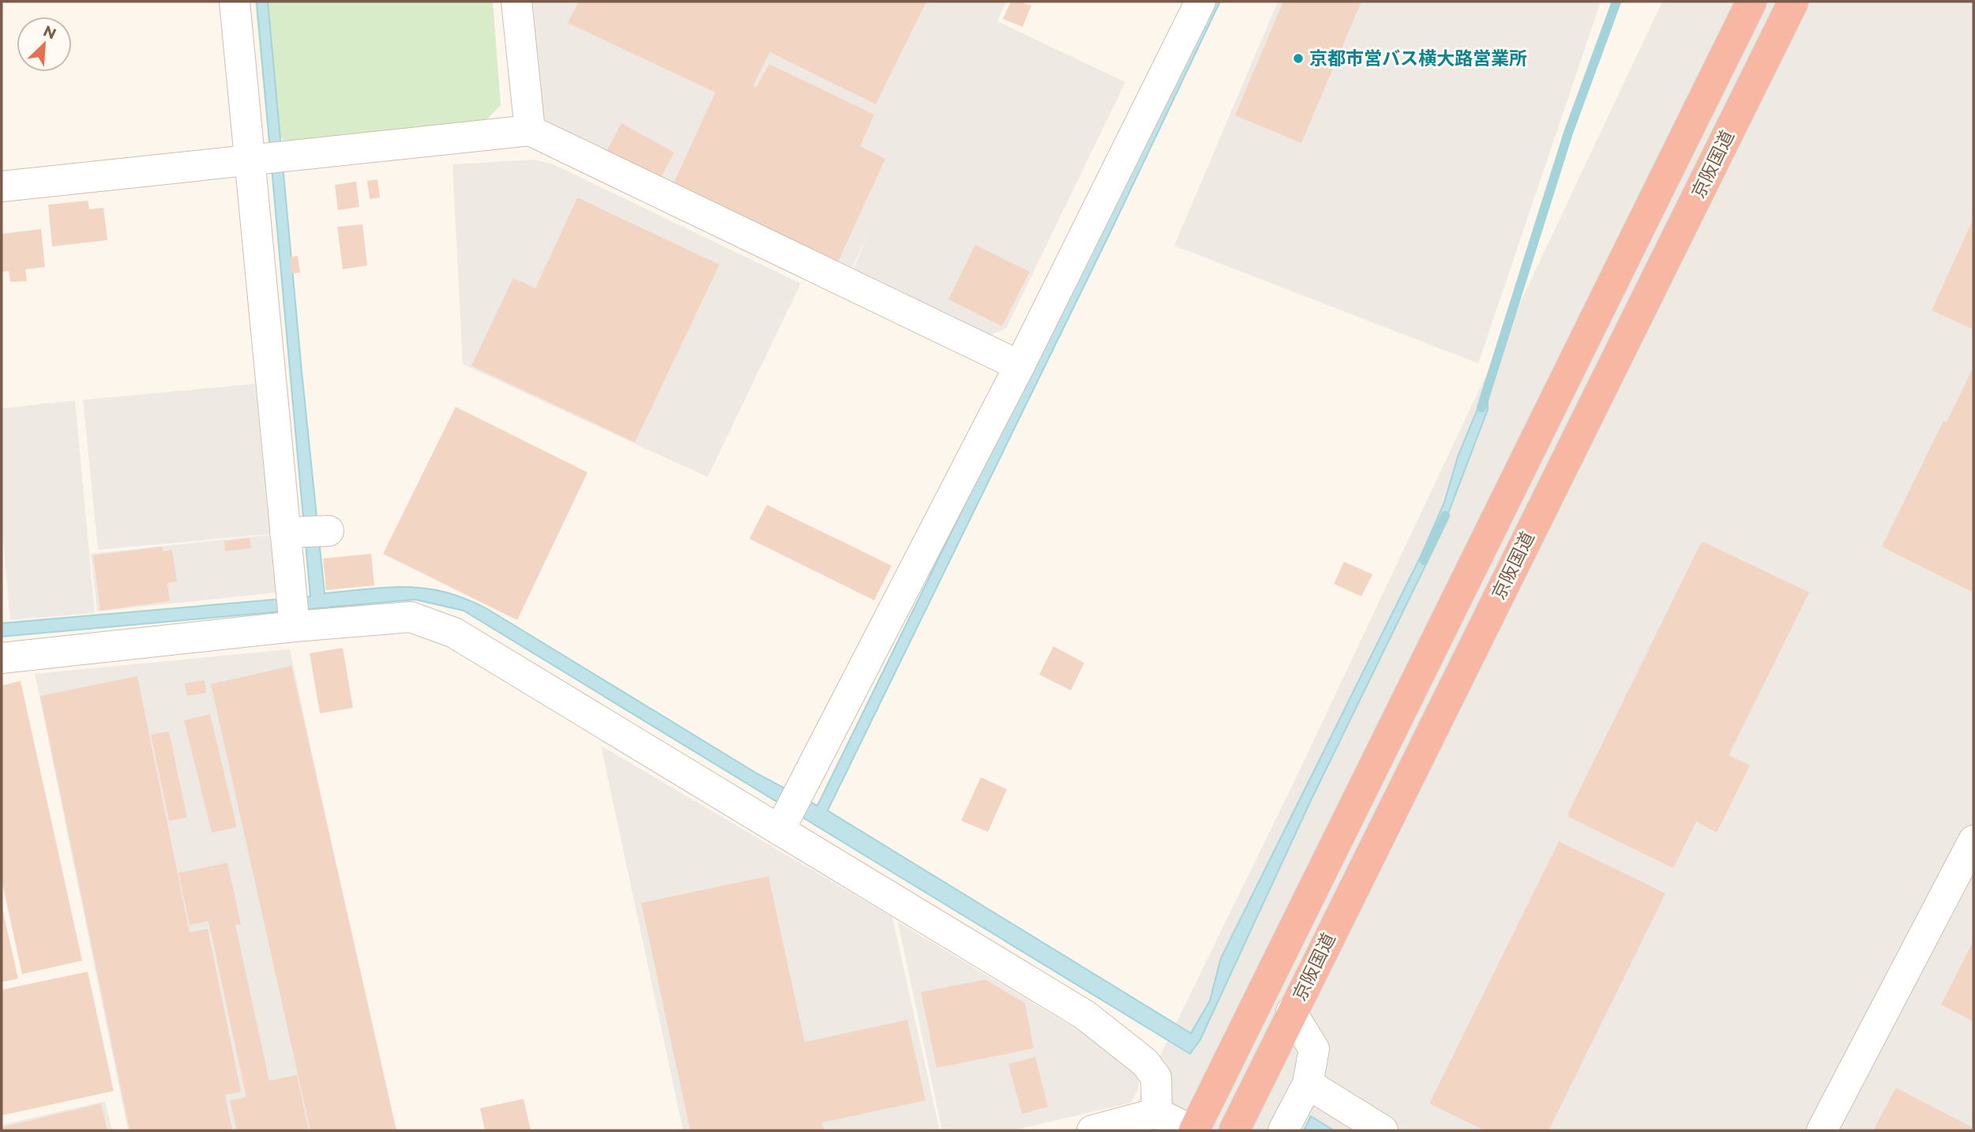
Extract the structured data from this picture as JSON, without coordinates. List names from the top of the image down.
{
  "streets": {
    "highway": ["京阪国道"]
  },
  "places": ["京都市営バス横大路営業所"],
  "north": "top right"
}
